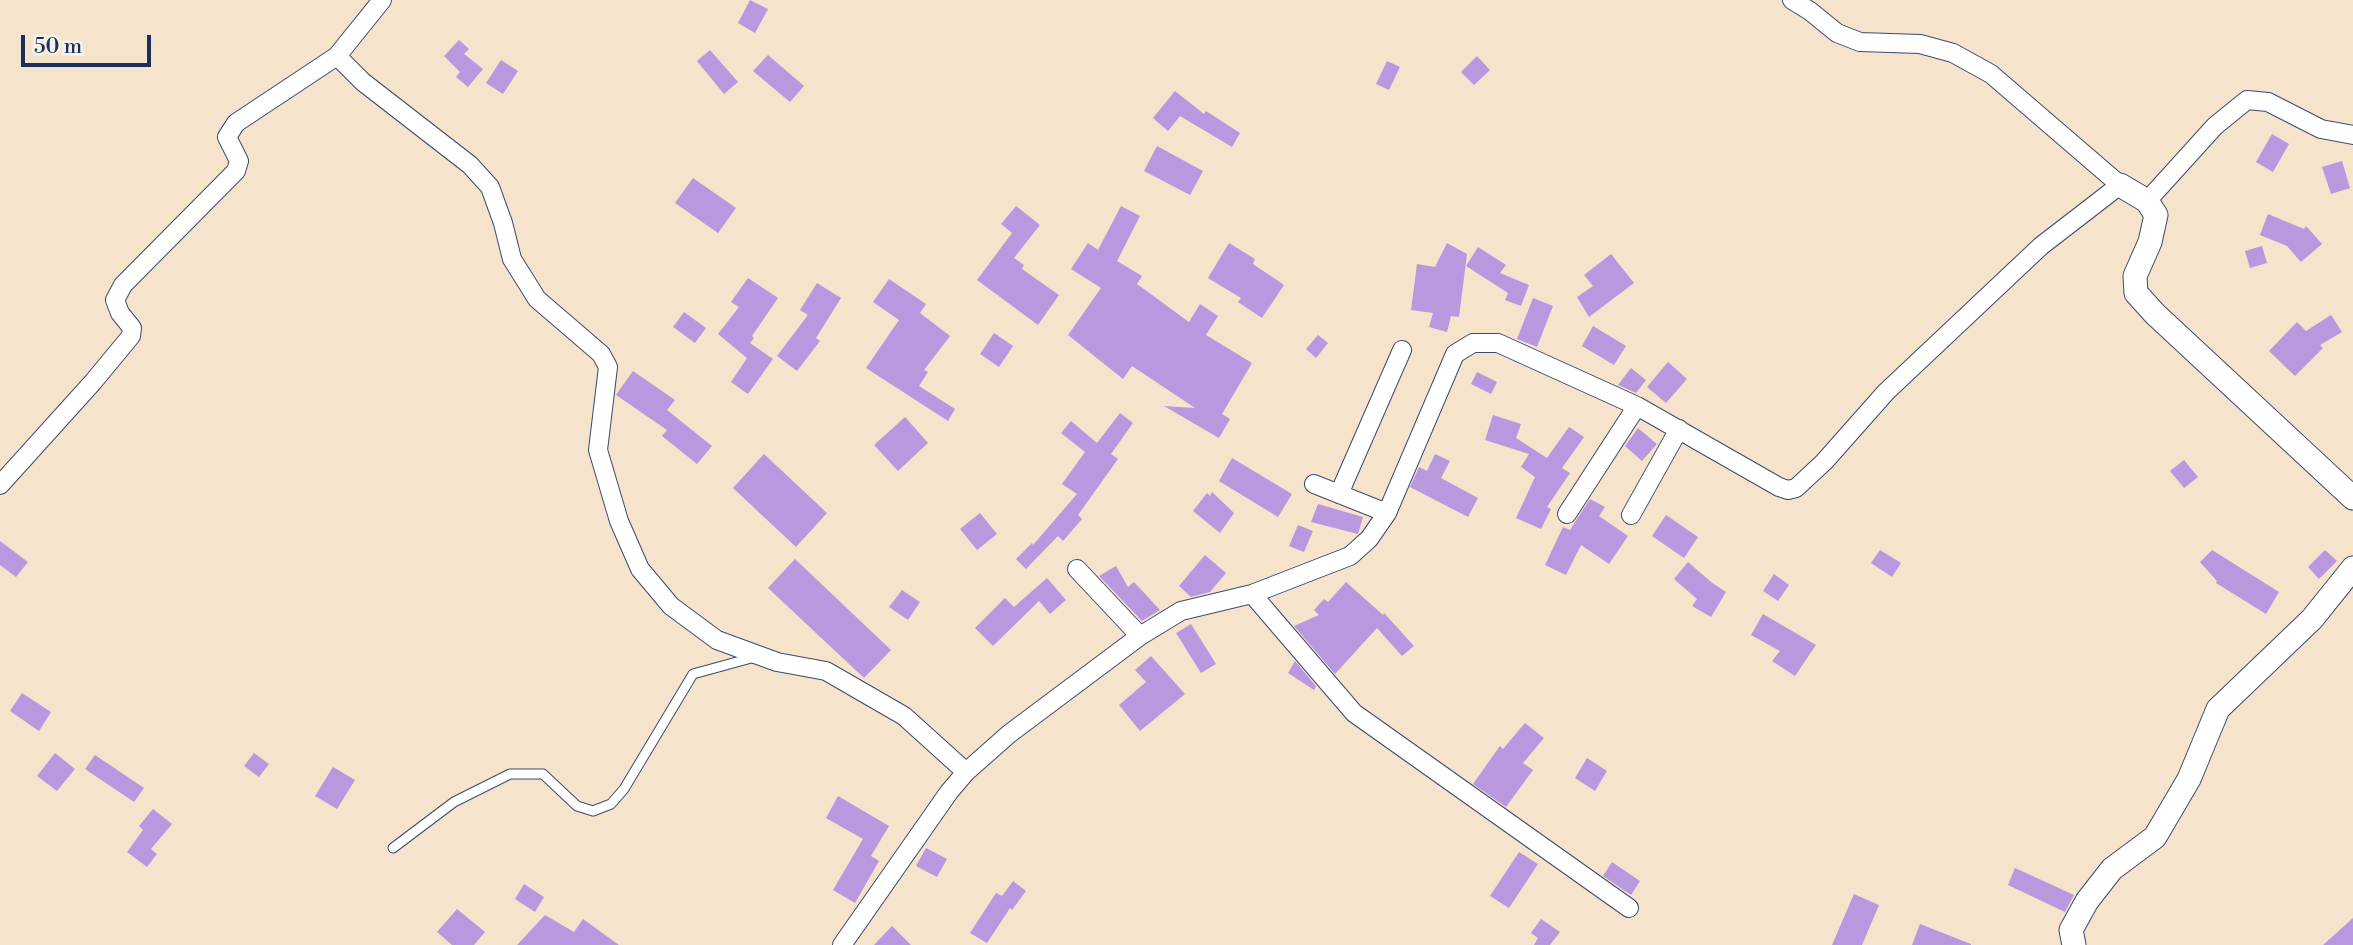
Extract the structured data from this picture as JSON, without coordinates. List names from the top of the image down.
{
  "scale_bar": "50 m"
}
